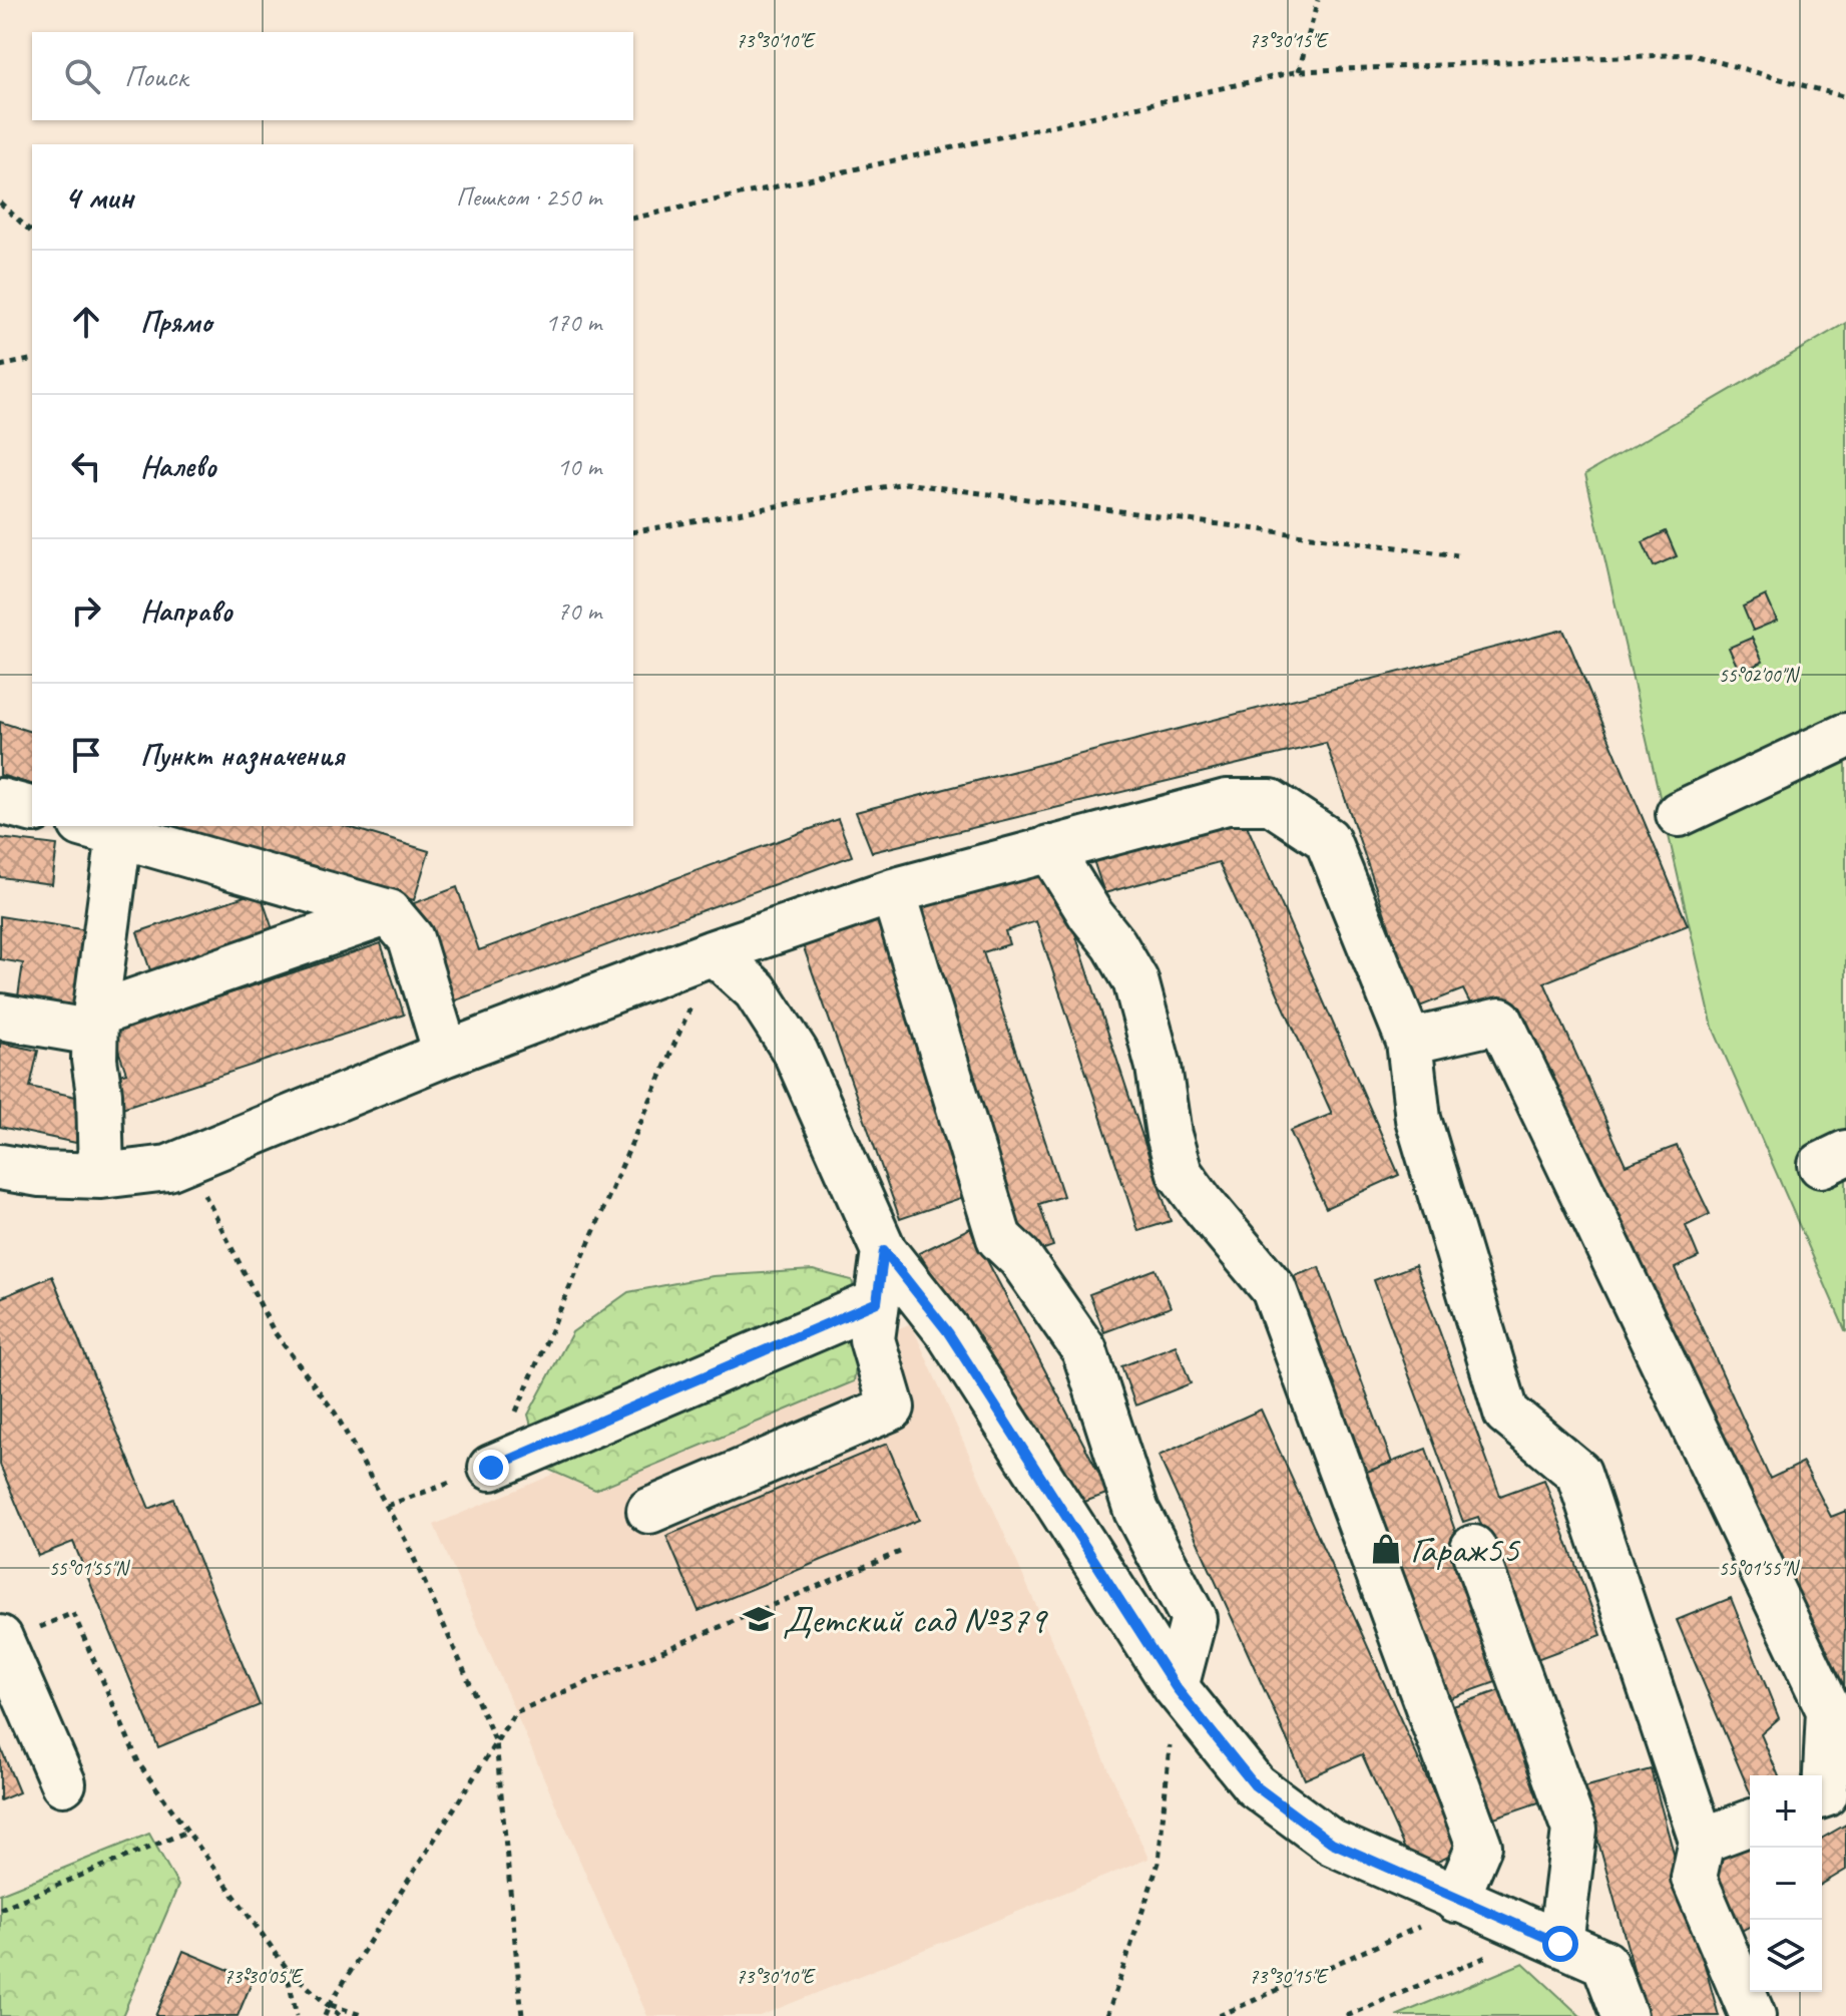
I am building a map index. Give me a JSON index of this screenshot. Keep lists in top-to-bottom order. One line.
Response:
{"places":{"shop":["Гараж55"],"school or university":["Детский сад №379"]},"page":{"search":"Поиск","heading":["4 мин","Пешком · 250 m"],"list":[["Прямо","170 m"],["Налево","10 m"],["Направо","70 m"],"Пункт назначения"],"map_buttons":["+","−"]},"coordinates":["73°30'10\"E","73°30'15\"E","55°02'00\"N","55°01'55\"N","73°30'05\"E"]}
